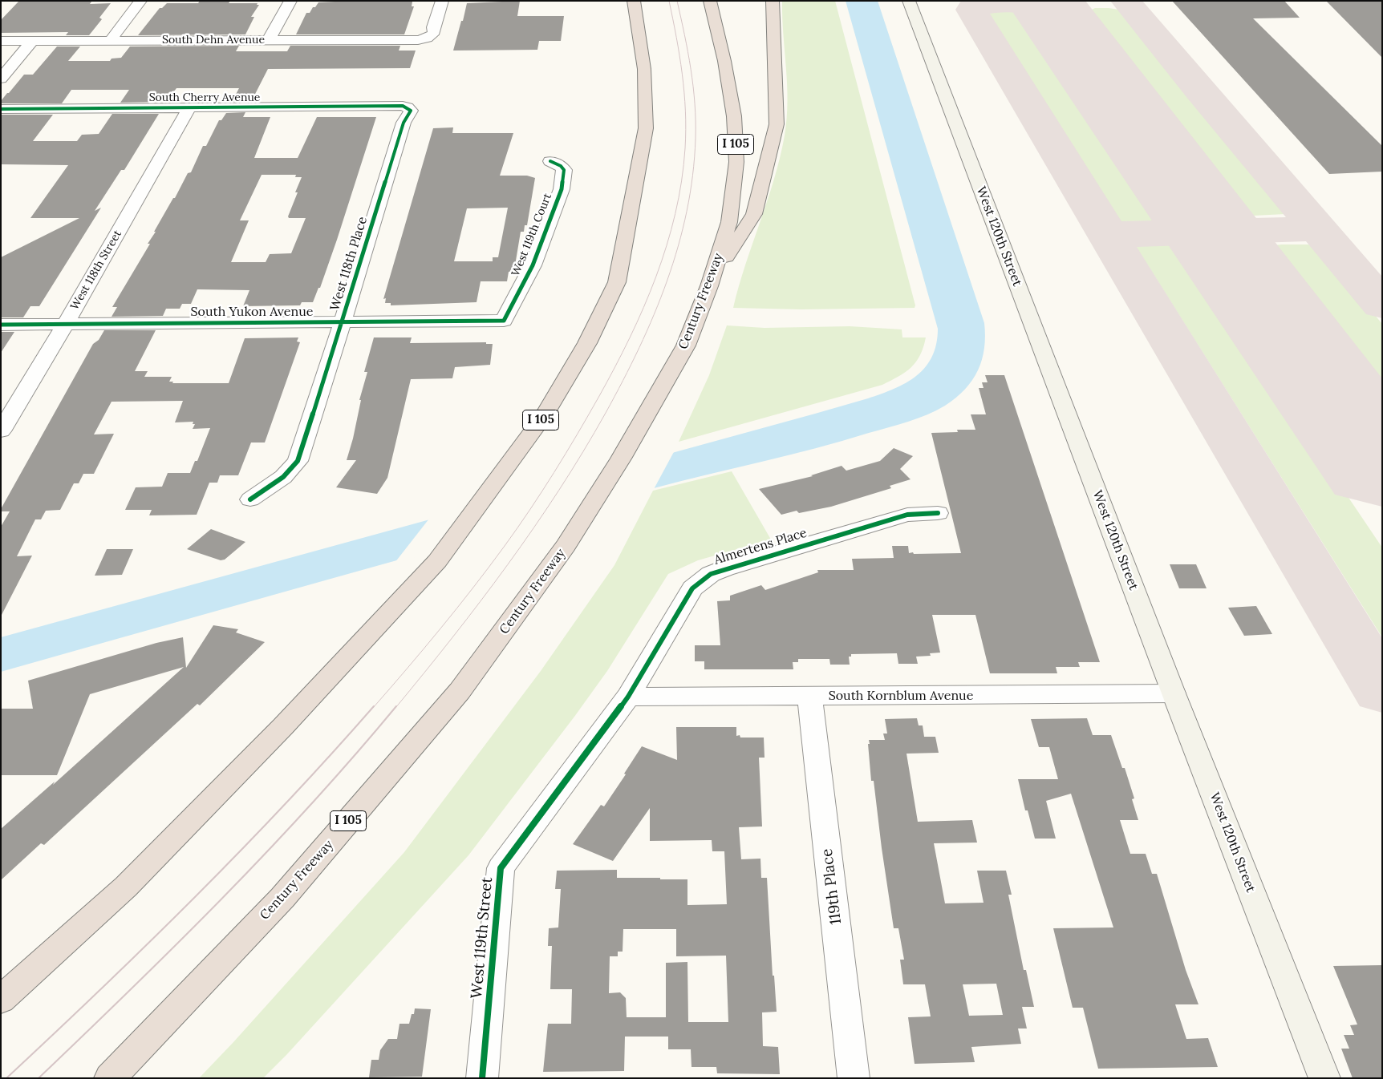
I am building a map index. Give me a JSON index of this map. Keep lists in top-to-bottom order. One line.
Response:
{"streets":{"highway":["I 105","Century Freeway"],"main road":["West 120th Street"],"street":["South Dehn Avenue","South Cherry Avenue","West 119th Court","West 118th Place","West 118th Street","South Yukon Avenue","Almertens Place","South Kornblum Avenue","119th Place","West 119th Street"]},"crossings":[["South Cherry Avenue","West 118th Place"],["South Cherry Avenue","West 118th Street"],["West 119th Court","South Yukon Avenue"],["West 120th Street","South Kornblum Avenue"],["West 118th Place","South Yukon Avenue"],["West 118th Street","South Yukon Avenue"],["Almertens Place","South Kornblum Avenue"],["Almertens Place","West 119th Street"],["South Kornblum Avenue","119th Place"],["South Kornblum Avenue","West 119th Street"]]}
